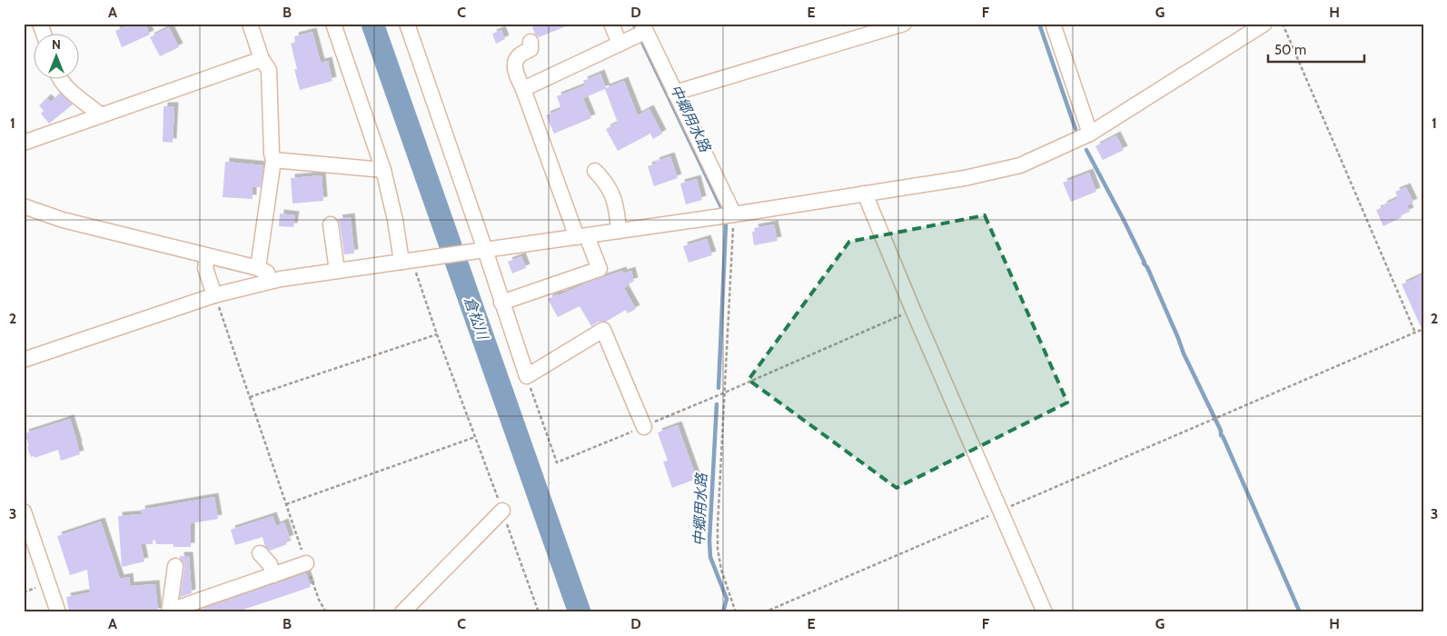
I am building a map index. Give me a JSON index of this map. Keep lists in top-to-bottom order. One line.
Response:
{"water":["中郷用水路","倉松川"],"scale_bar":"50 m","north":"top","grid":{"columns":["A","B","C","D","E","F","G","H"],"rows":["1","2","3"]}}
